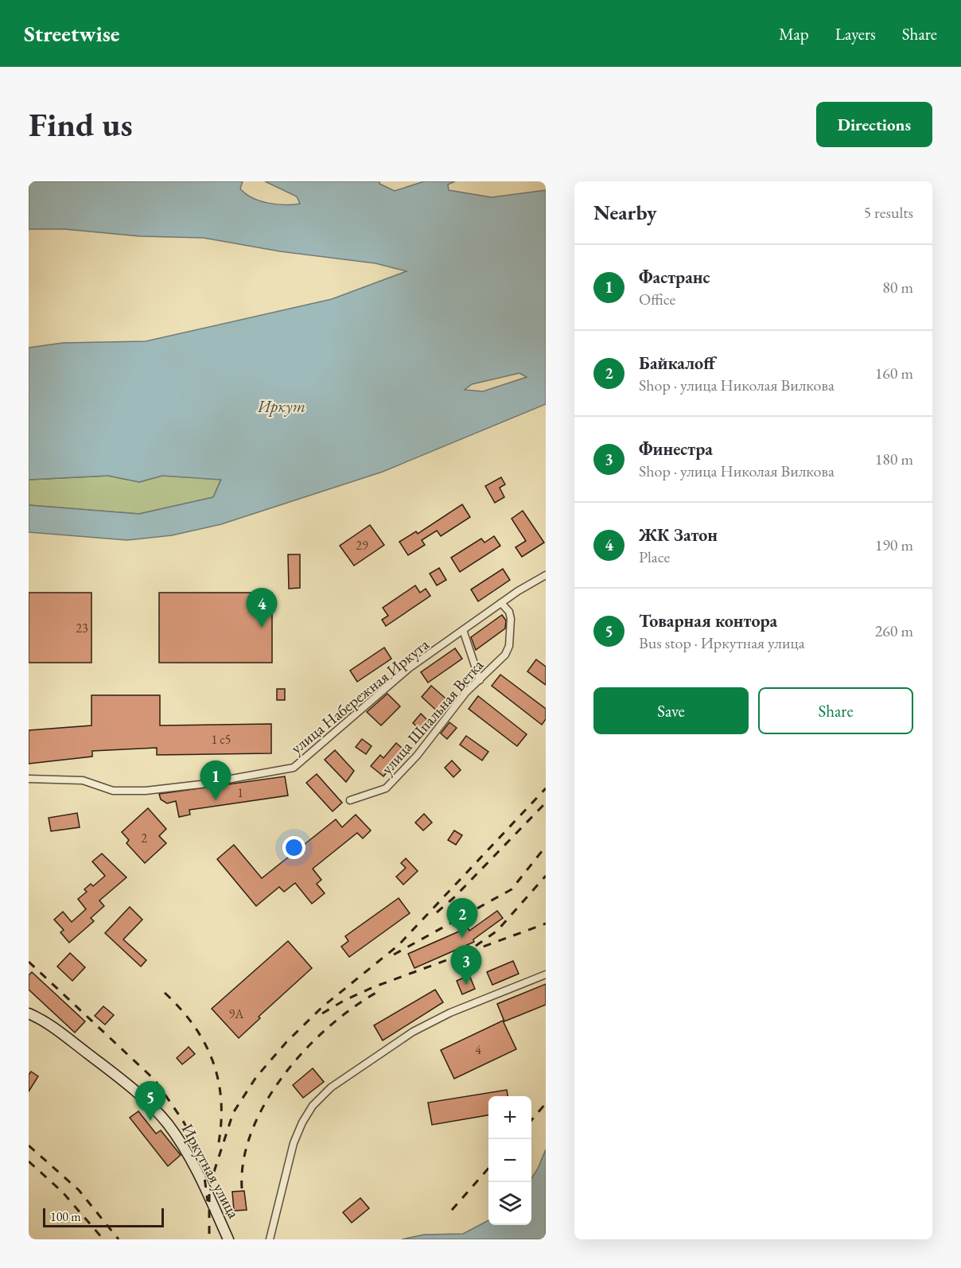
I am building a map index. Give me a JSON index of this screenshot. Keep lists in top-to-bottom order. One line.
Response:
{"streets":{"main road":["Иркутная улица"],"street":["улица Набережная Иркута","улица Шпальная Ветка"]},"crossings":[["улица Набережная Иркута","улица Шпальная Ветка"]],"water":["Иркут"],"house_numbers":["29","23","1 с5","1","2","9А","4"],"scale_bar":"100 m","page":{"header":"Streetwise","nav":["Map","Layers","Share"],"buttons":["Directions",["Save","Share"]],"title":"Find us","heading":["Nearby","5 results"],"list":[{"mark":"1","name":"Фастранс","note":"Office","value":"80 m"},{"mark":"2","name":"Байкалoff","note":"Shop · улица Николая Вилкова","value":"160 m"},{"mark":"3","name":"Финестра","note":"Shop · улица Николая Вилкова","value":"180 m"},{"mark":"4","name":"ЖК Затон","note":"Place","value":"190 m"},{"mark":"5","name":"Товарная контора","note":"Bus stop · Иркутная улица","value":"260 m"}],"pins":["4","1","2","3","5"],"map_buttons":["+","−"],"scale":"100 m"}}
